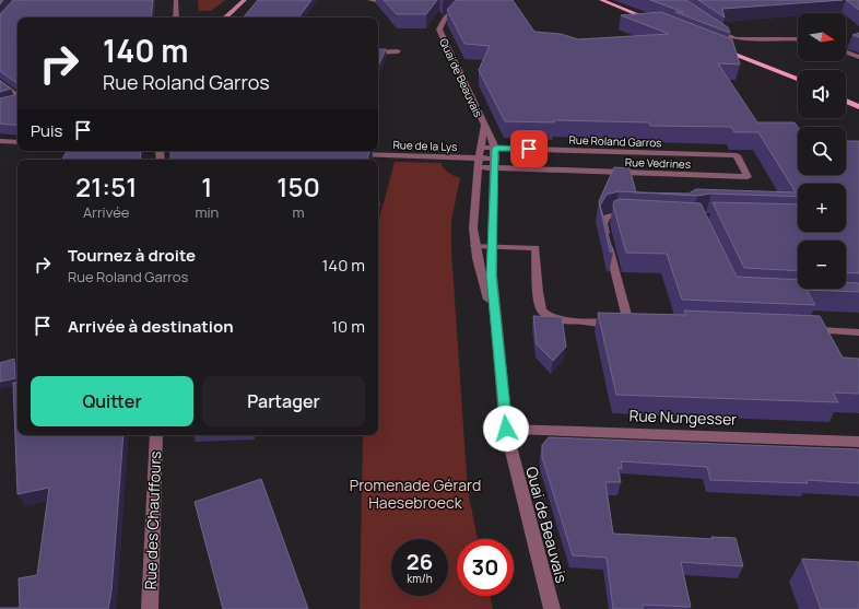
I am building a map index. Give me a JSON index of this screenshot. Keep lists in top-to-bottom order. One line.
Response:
{"streets":{"street":["Quai de Beauvais","Rue Roland Garros","Rue de la Lys","Rue Vedrines","Rue Nungesser","Rue des Chauffours"]},"crossings":[["Quai de Beauvais","Rue Roland Garros"],["Quai de Beauvais","Rue de la Lys"],["Quai de Beauvais","Rue Vedrines"],["Quai de Beauvais","Rue Nungesser"],["Rue Roland Garros","Rue Vedrines"],["Rue de la Lys","Rue Vedrines"]],"parks":["Promenade Gérard Haesebroeck"],"north":"right","page":{"map_buttons":["+","−"],"turn":["140 m","Rue Roland Garros"],"then":"Puis","eta":["21:51","Arrivée","1","min","150","m"],"list":[{"name":"Tournez à droite","note":"Rue Roland Garros","value":"140 m"},{"name":"Arrivée à destination","value":"10 m"}],"buttons":["Quitter","Partager"],"speed":"26 km/h","limit":"30"}}
